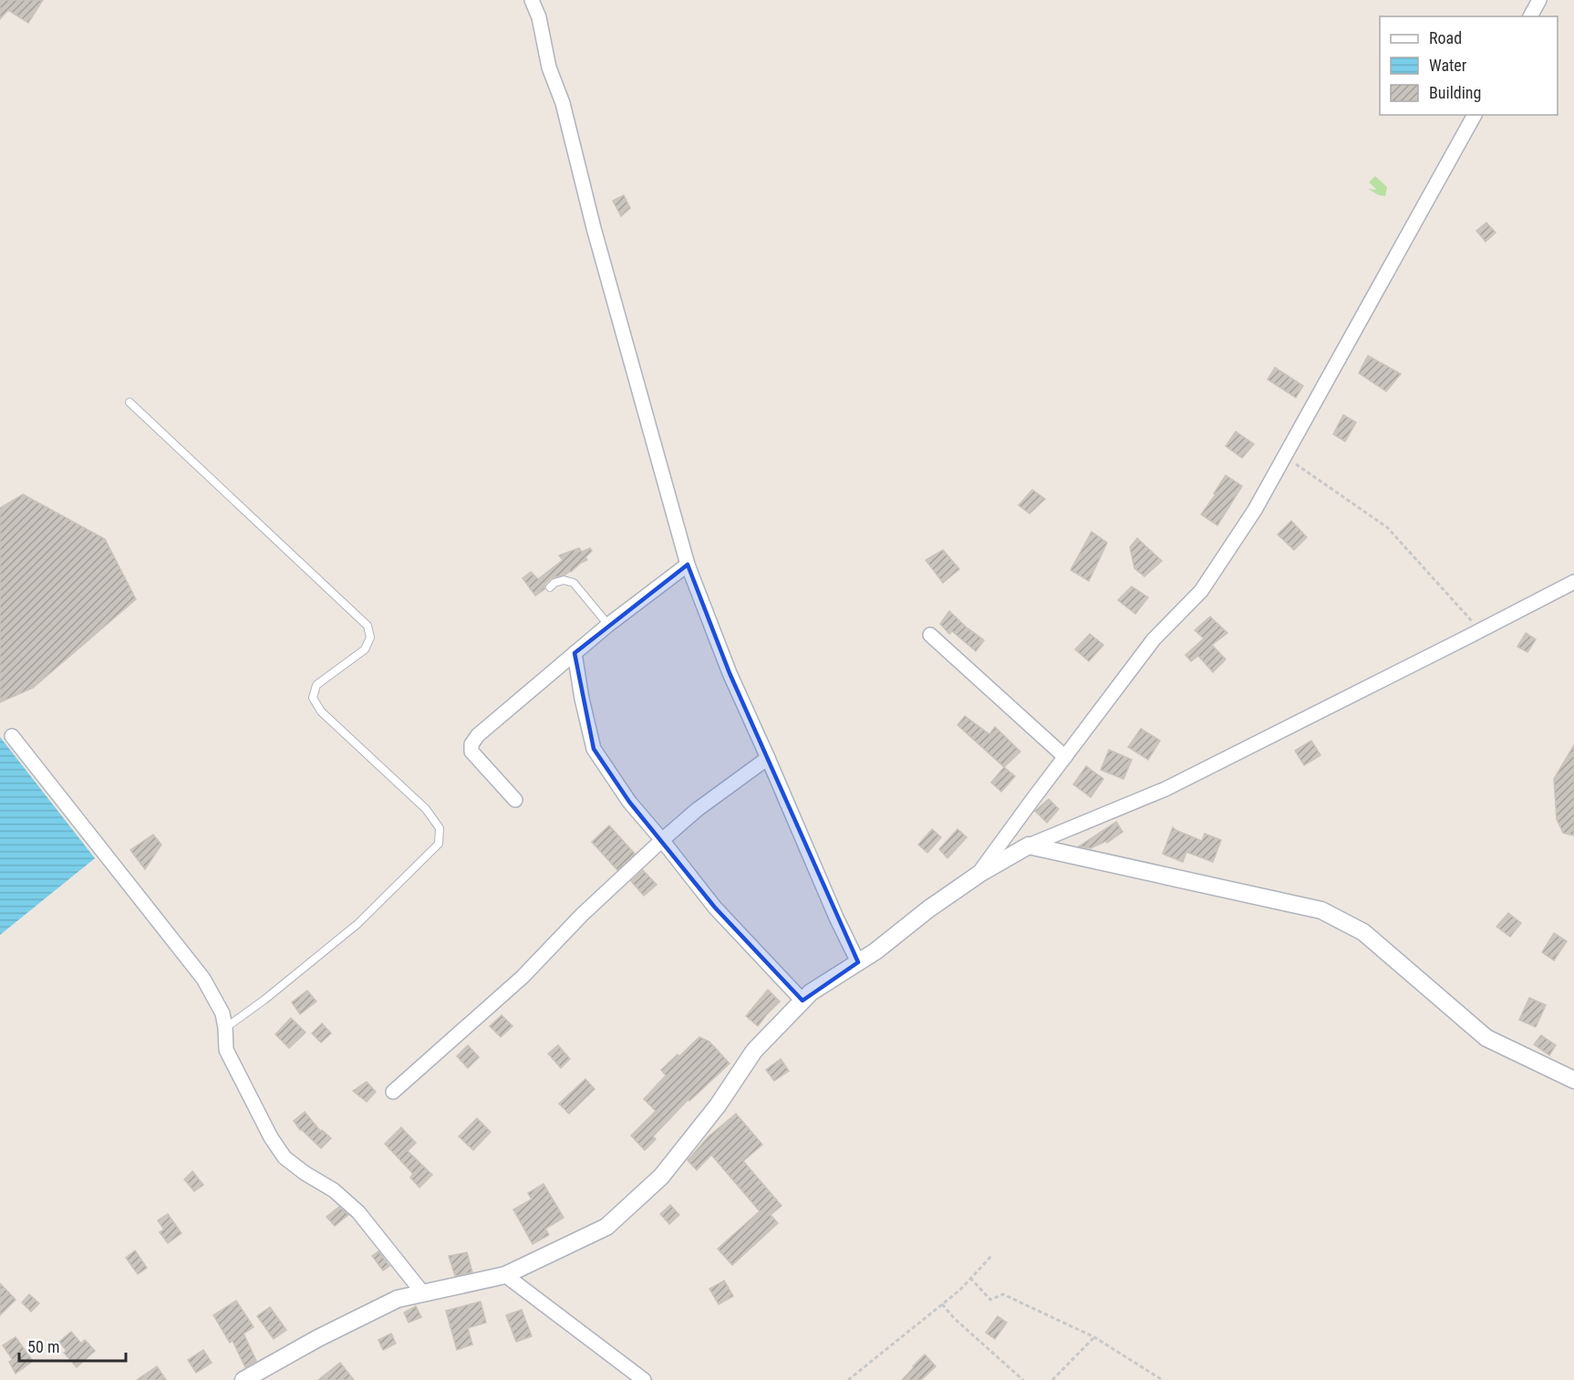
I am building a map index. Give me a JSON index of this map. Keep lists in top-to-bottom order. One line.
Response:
{"legend":["Road","Water","Building"],"scale_bar":"50 m"}
